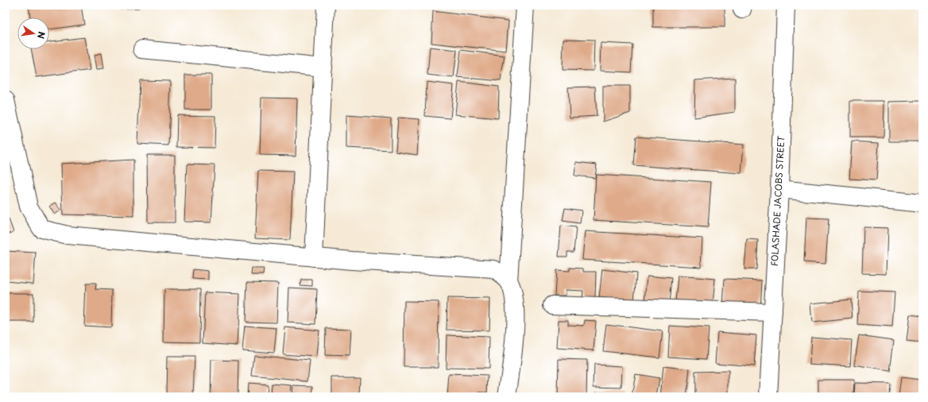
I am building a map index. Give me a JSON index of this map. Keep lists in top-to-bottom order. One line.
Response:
{"streets":{"street":["FOLASHADE JACOBS STREET"]},"north":"right"}
